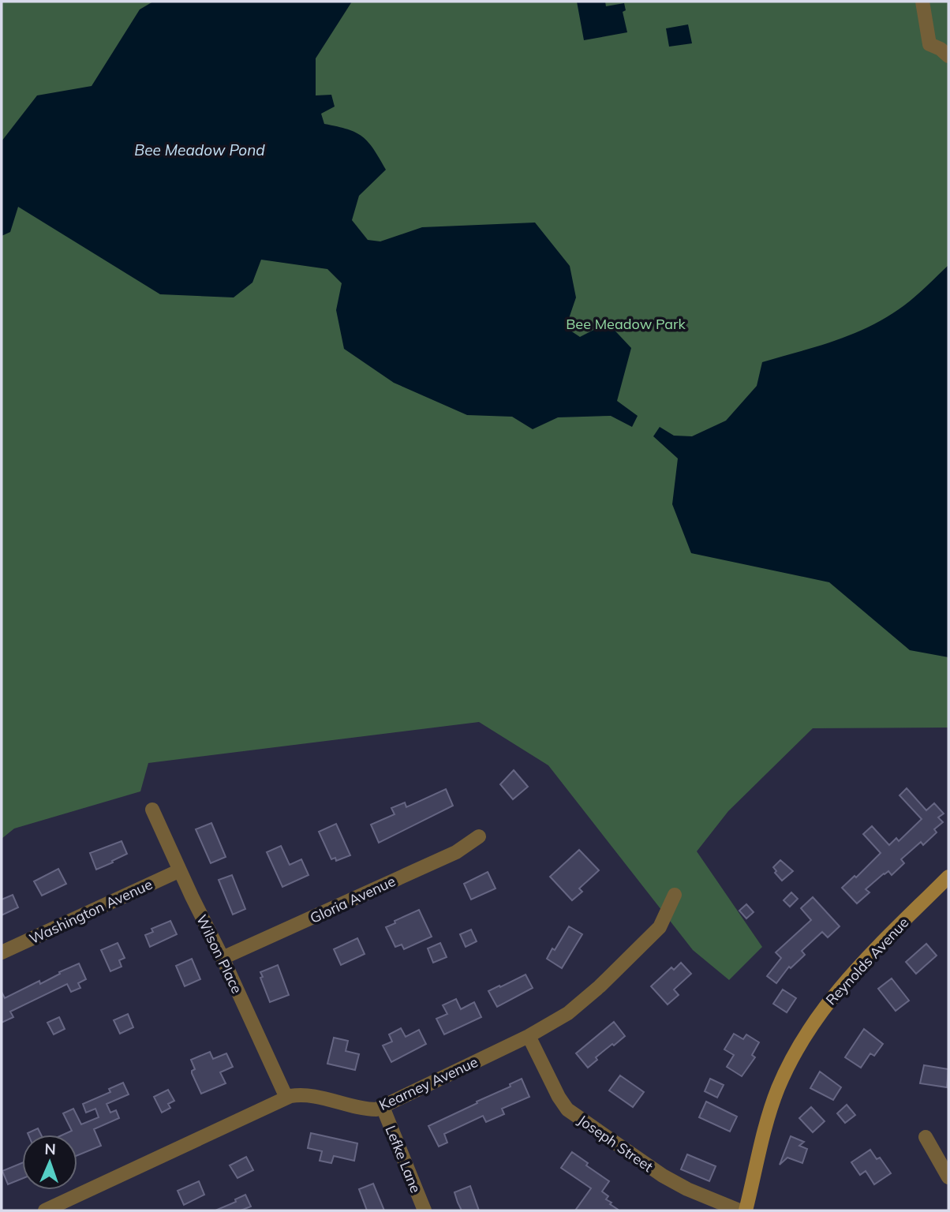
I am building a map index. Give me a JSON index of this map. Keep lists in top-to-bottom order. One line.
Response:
{"streets":{"street":["Gloria Avenue","Washington Avenue","Wilson Place","Reynolds Avenue","Kearney Avenue","Joseph Street","Lefke Lane"]},"crossings":[["Gloria Avenue","Wilson Place"],["Washington Avenue","Wilson Place"],["Wilson Place","Kearney Avenue"],["Kearney Avenue","Joseph Street"],["Kearney Avenue","Lefke Lane"]],"water":["Bee Meadow Pond"],"parks":["Bee Meadow Park"],"north":"top"}
